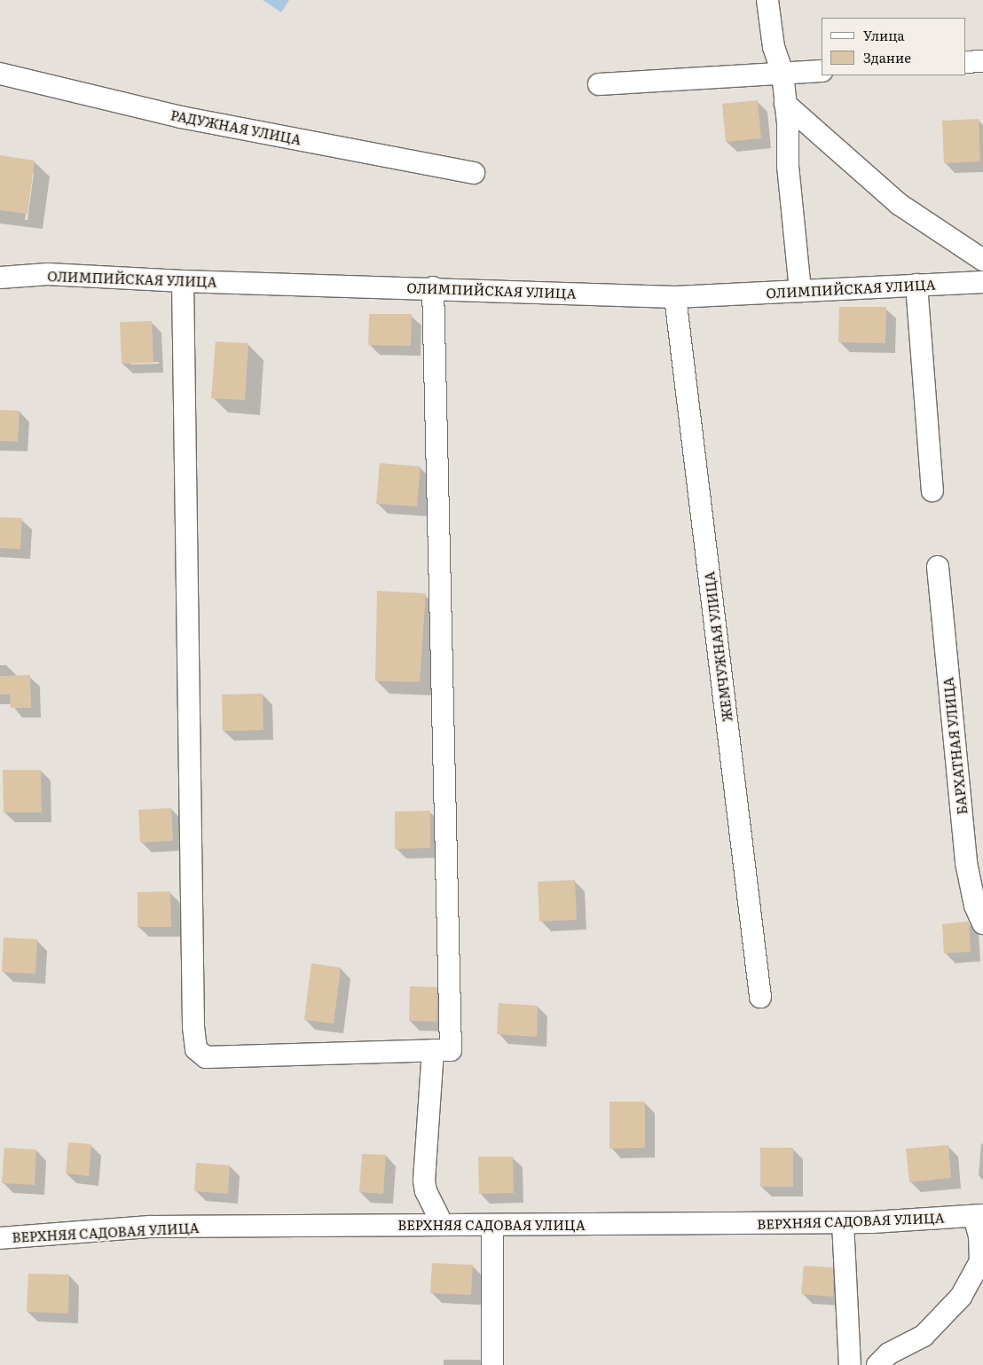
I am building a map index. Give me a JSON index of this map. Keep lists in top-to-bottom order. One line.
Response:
{"streets":{"street":["РАДУЖНАЯ УЛИЦА","ОЛИМПИЙСКАЯ УЛИЦА","ЖЕМЧУЖНАЯ УЛИЦА","БАРХАТНАЯ УЛИЦА","ВЕРХНЯЯ САДОВАЯ УЛИЦА"]},"crossings":[["ОЛИМПИЙСКАЯ УЛИЦА","ЖЕМЧУЖНАЯ УЛИЦА"]],"legend":["Улица","Здание"]}
